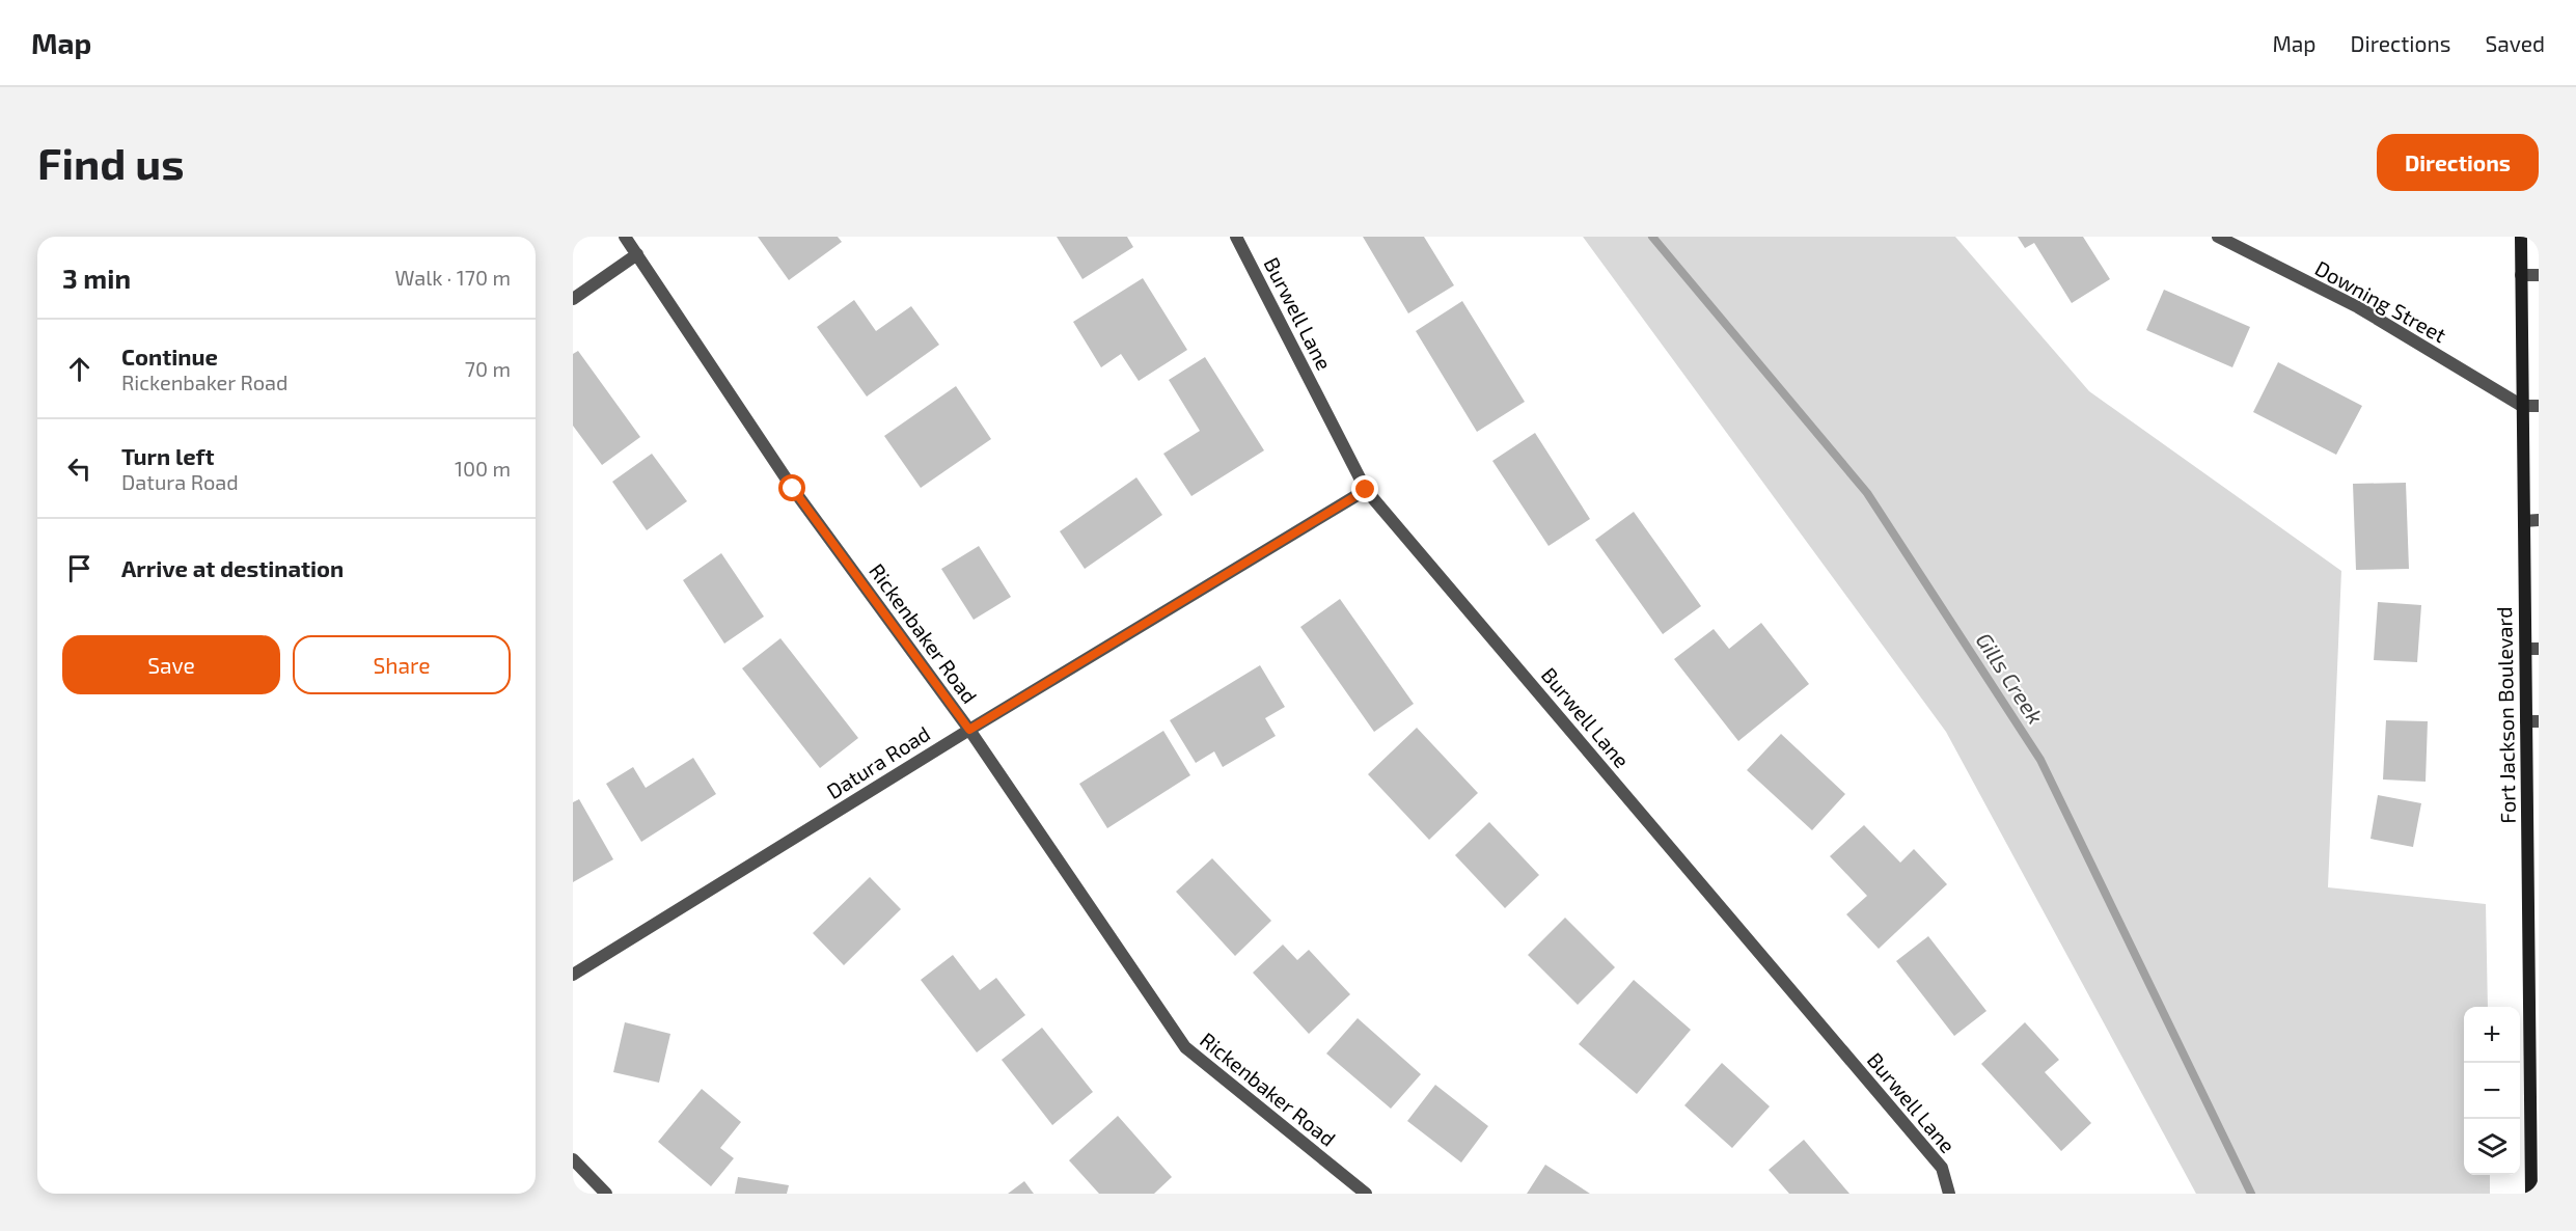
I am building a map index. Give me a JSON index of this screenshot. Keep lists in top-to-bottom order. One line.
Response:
{"streets":{"main road":["Fort Jackson Boulevard"],"street":["Downing Street","Burwell Lane","Rickenbaker Road","Datura Road"]},"crossings":[["Downing Street","Fort Jackson Boulevard"],["Burwell Lane","Datura Road"],["Rickenbaker Road","Datura Road"]],"water":["Gills Creek"],"page":{"header":"Map","nav":["Map","Directions","Saved"],"buttons":["Directions",["Save","Share"]],"title":"Find us","heading":["3 min","Walk · 170 m"],"list":[["Continue","Rickenbaker Road","70 m"],["Turn left","Datura Road","100 m"],"Arrive at destination"],"map_buttons":["+","−"]}}
